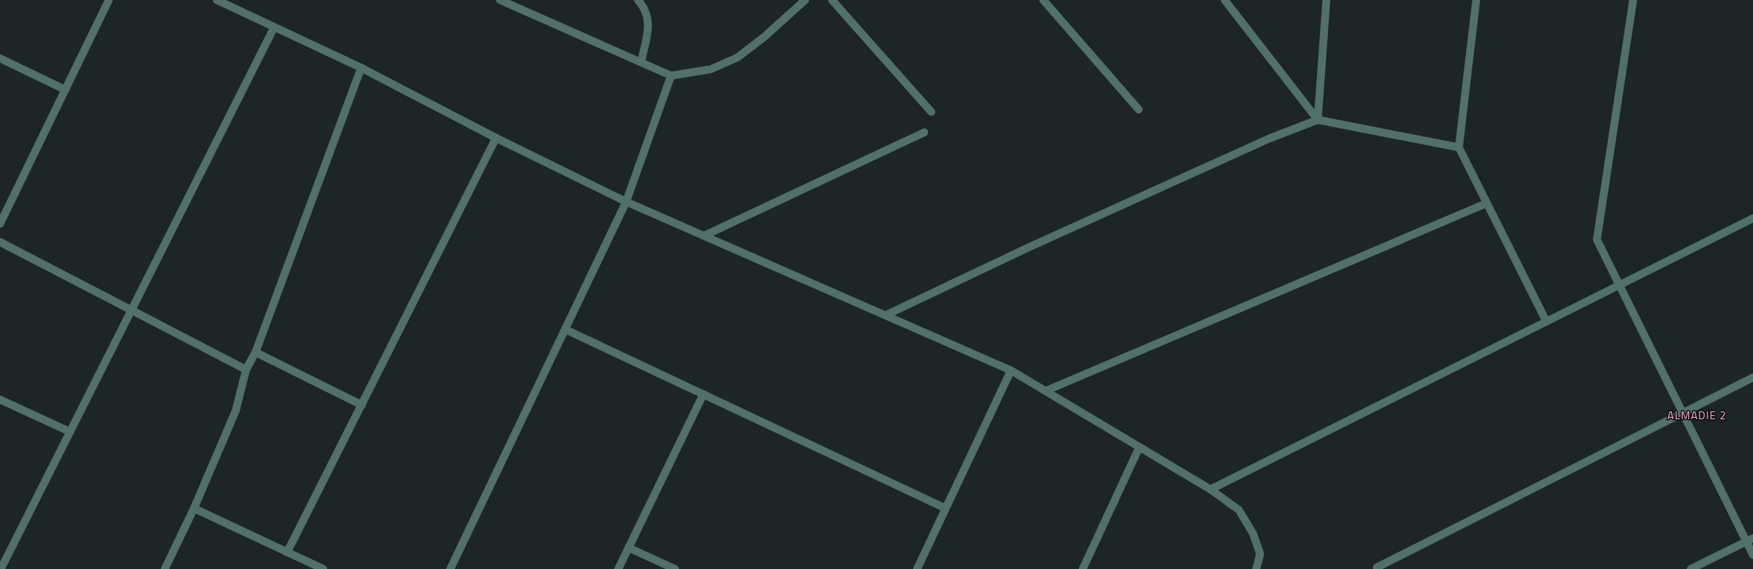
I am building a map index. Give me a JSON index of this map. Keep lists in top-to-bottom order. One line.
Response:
{"districts":["ALMADIE 2"]}
